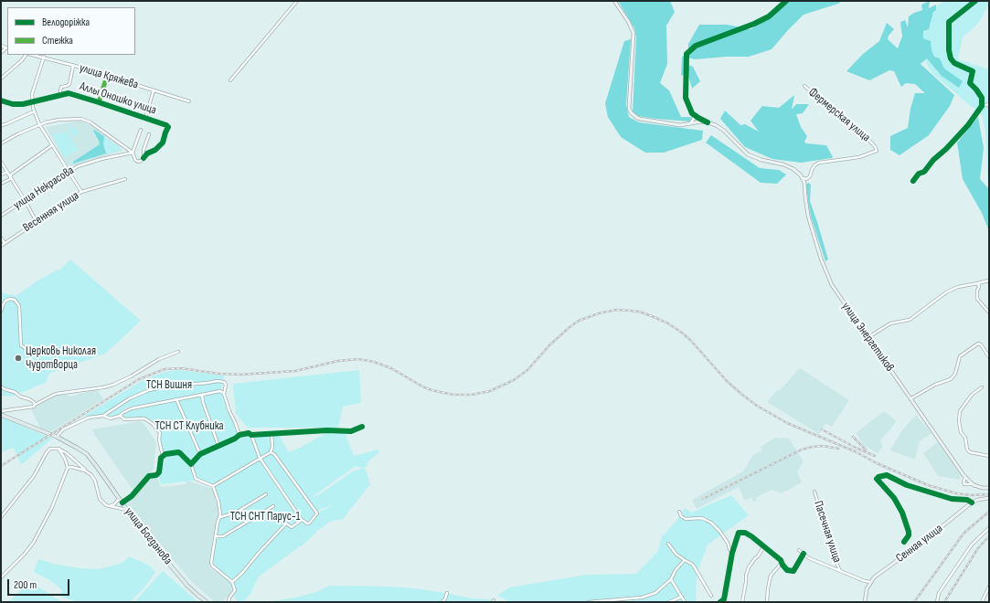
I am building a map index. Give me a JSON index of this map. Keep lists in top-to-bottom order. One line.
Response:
{"streets":{"main road":["улица Энергетиков","улица Богданова","Сенная улица"],"street":["улица Кряжева","Аллы Оношко улица","Фермерская улица","улица Некрасова","Весенняя улица","Пасечная улица"]},"crossings":[["Фермерская улица","улица Энергетиков"]],"parks":["ТСН Вишня","ТСН СТ Клубника","ТСН СНТ Парус-1"],"places":["Церковь Николая Чудотворца"],"legend":["Велодоріжка","Стежка"],"scale_bar":"200 m"}
